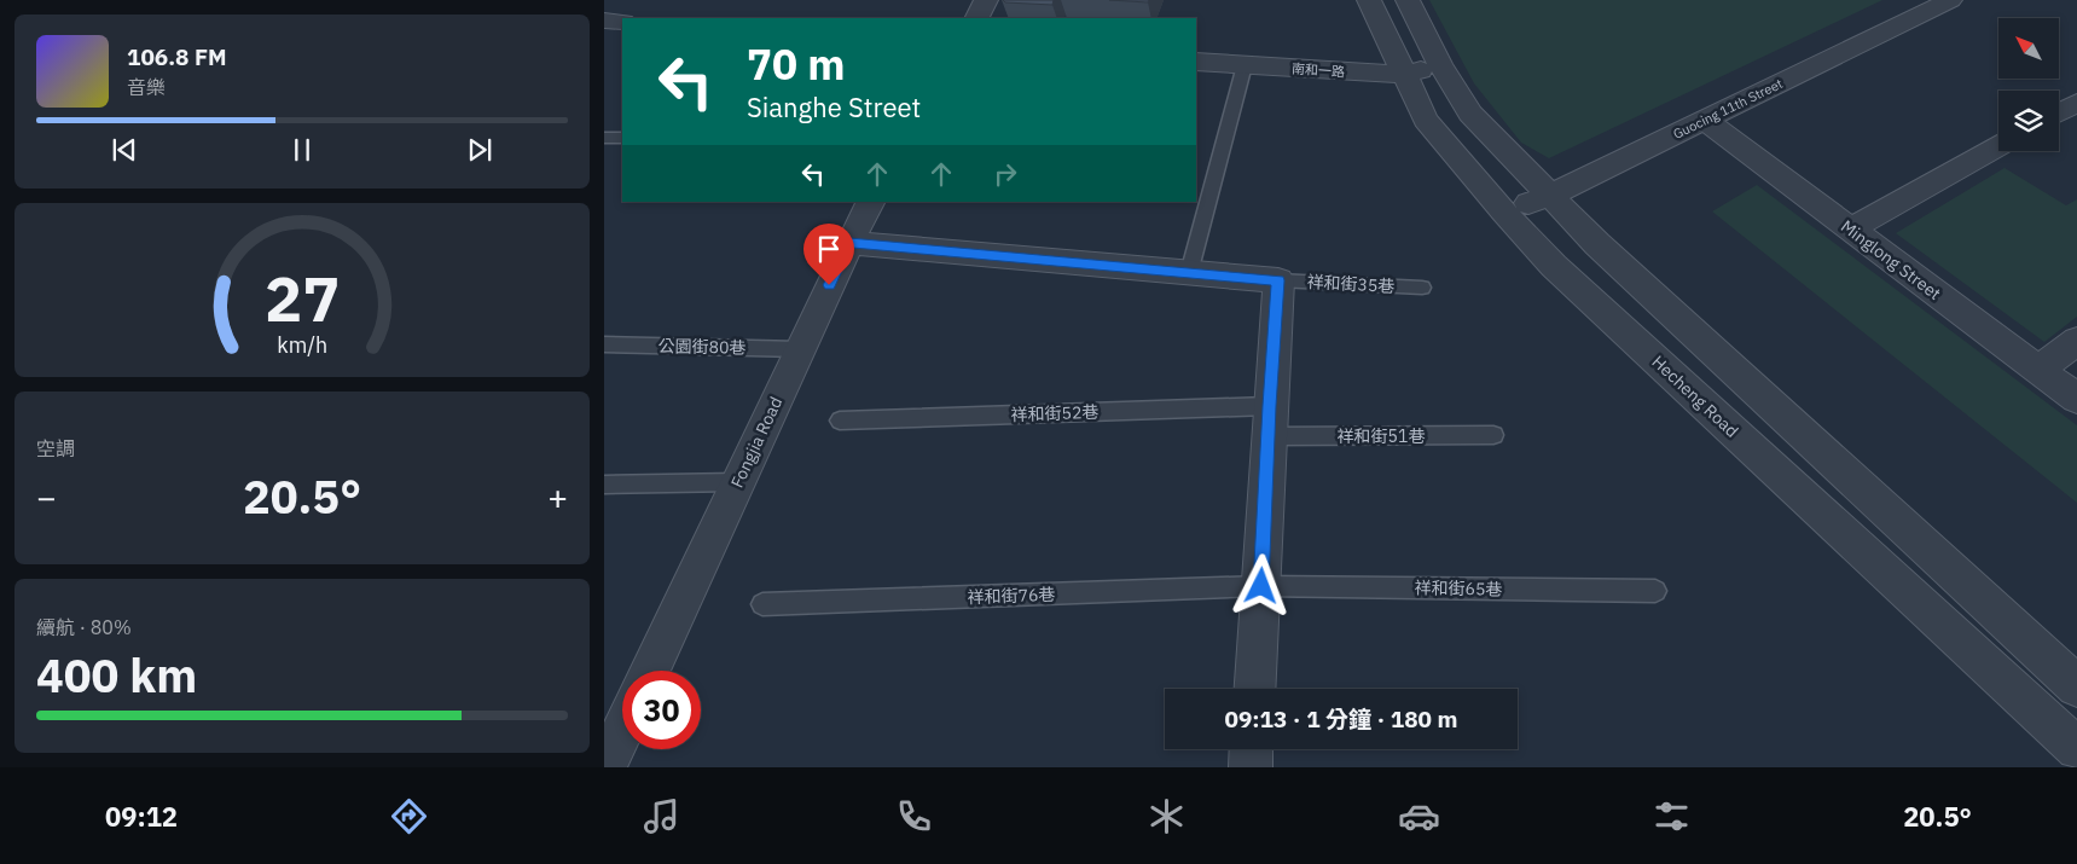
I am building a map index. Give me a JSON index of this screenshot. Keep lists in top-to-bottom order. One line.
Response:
{"streets":{"street":["南和一路","Guocing 11th Street","Minglong Street","Hecheng Road","Fongjia Road"],"lane":["祥和街35巷","公園街80巷","祥和街52巷","祥和街51巷","祥和街65巷","祥和街76巷"]},"crossings":[["南和一路","Hecheng Road"],["Guocing 11th Street","Minglong Street"],["Guocing 11th Street","Hecheng Road"],["公園街80巷","Fongjia Road"],["祥和街52巷","祥和街51巷"],["祥和街65巷","祥和街76巷"]],"north":"top left","page":{"turn":["70 m","Sianghe Street"],"song":["106.8 FM","音樂"],"tile":["空調",["續航 · 80%","400 km"]],"heat":["−","20.5°","+"],"limit":"30","trip":"09:13 · 1 分鐘 · 180 m","tabs":["09:12","20.5°"],"gauge":["27","km/h"]}}
